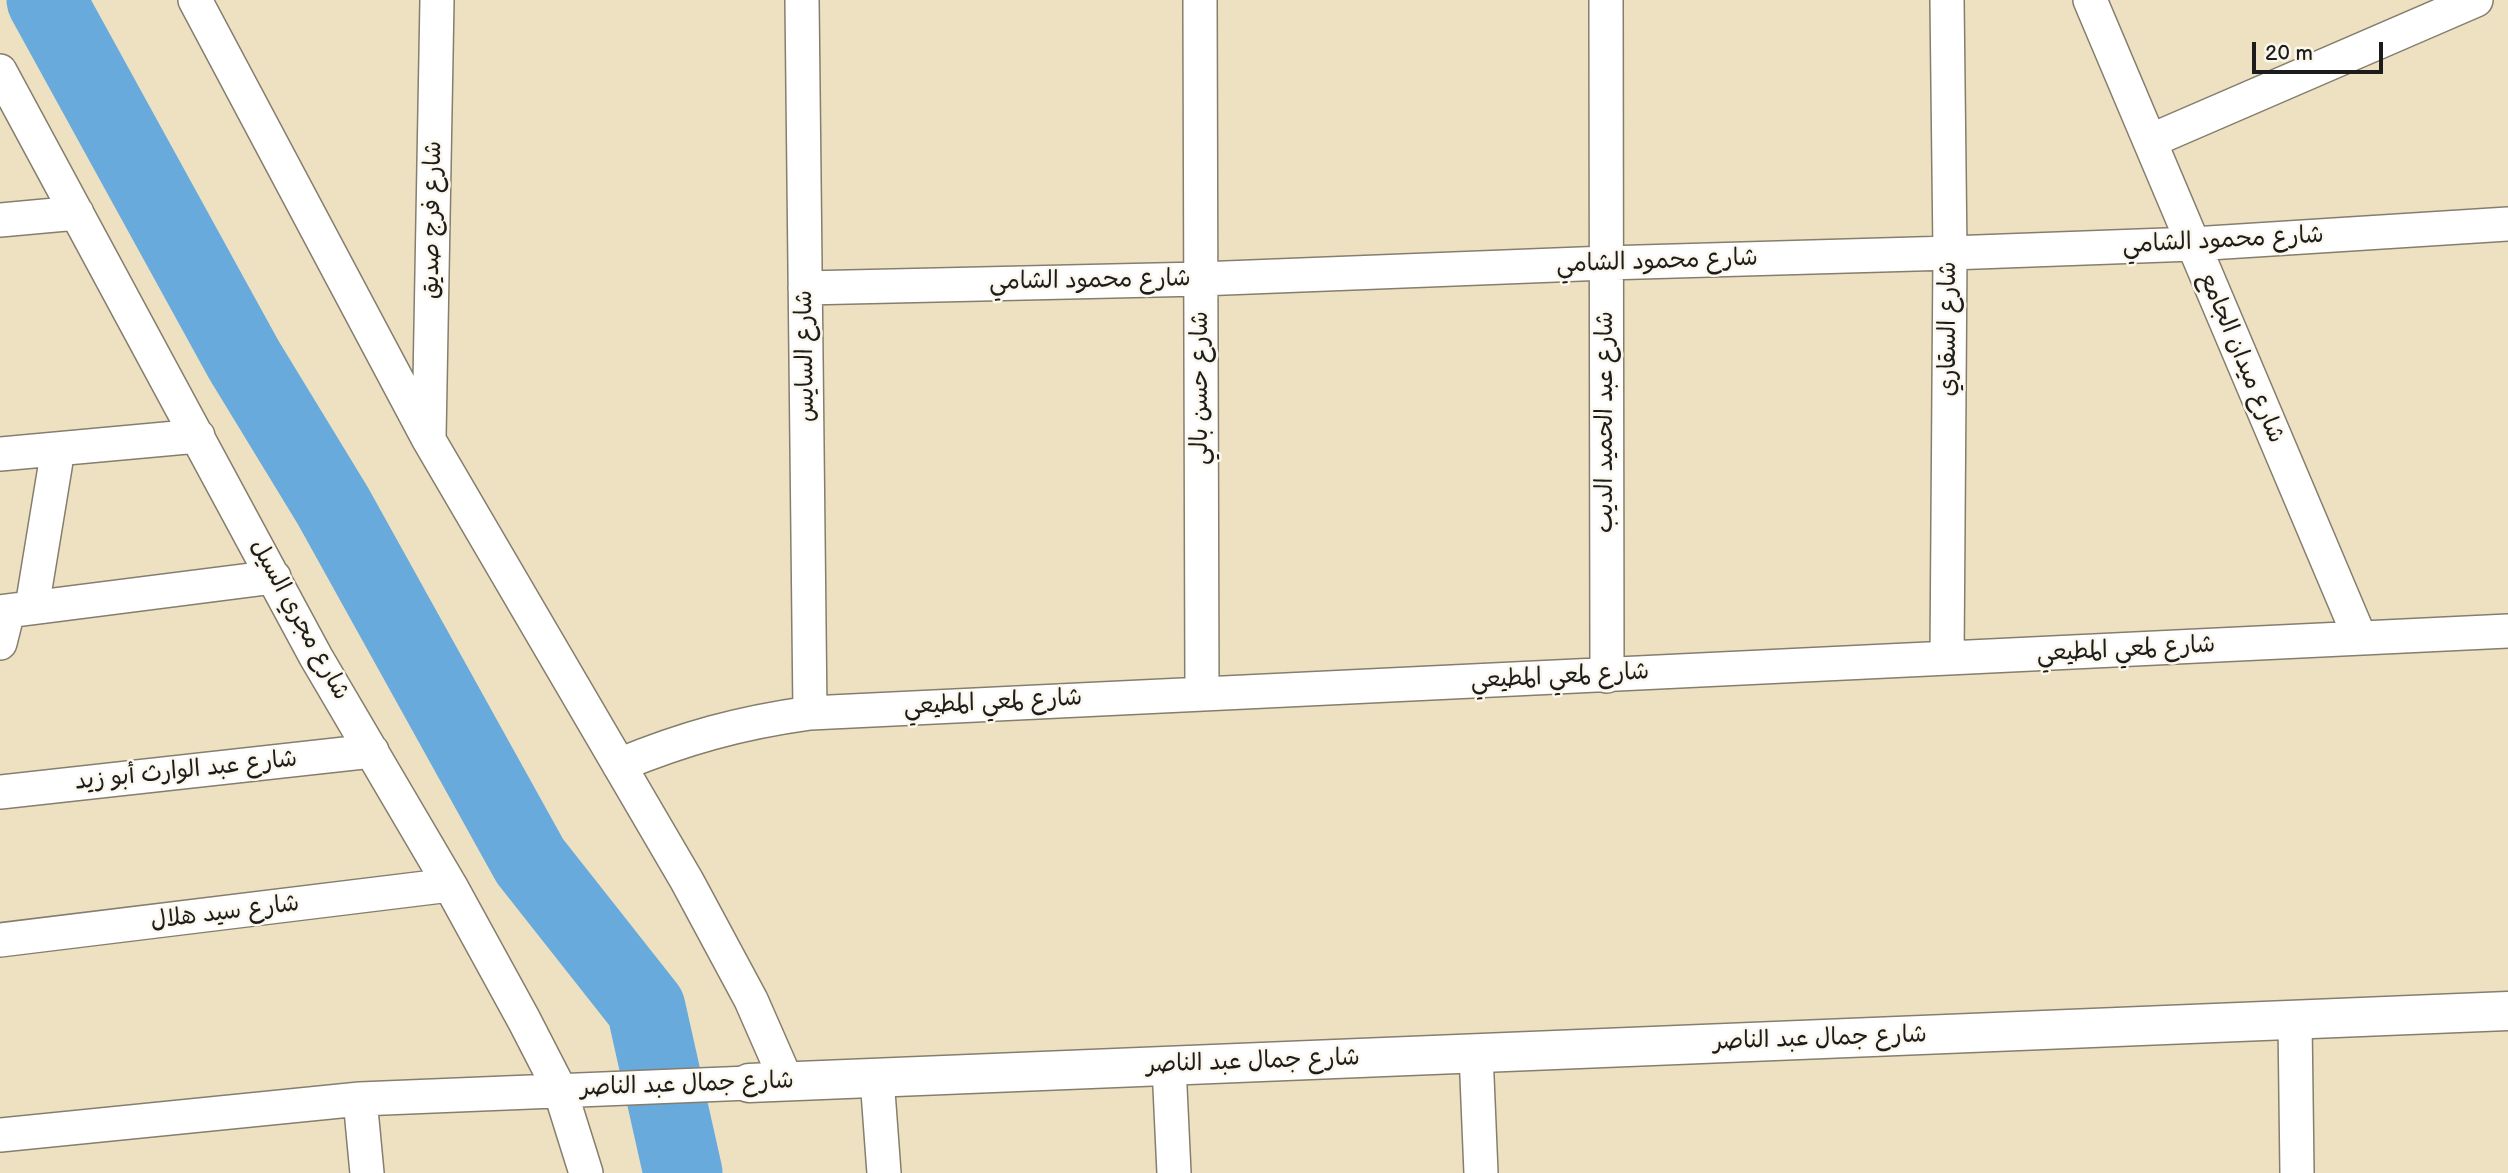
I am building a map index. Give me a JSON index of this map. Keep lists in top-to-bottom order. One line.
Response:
{"streets":{"street":["شارع فرج صديق","شارع محمود الشامي","شارع السقاري","شارع السايس","شارع ميدان الجامع","شارع حسن بالي","شارع عبد الحميد الديب","شارع مجري السيل","شارع لمعي المطيعي","شارع عبد الوارث أبو زيد","شارع سيد هلال","شارع جمال عبد الناصر"]},"crossings":[["شارع محمود الشامي","شارع السقاري"],["شارع محمود الشامي","شارع السايس"],["شارع محمود الشامي","شارع ميدان الجامع"],["شارع محمود الشامي","شارع حسن بالي"],["شارع محمود الشامي","شارع عبد الحميد الديب"],["شارع السقاري","شارع لمعي المطيعي"],["شارع السايس","شارع لمعي المطيعي"],["شارع ميدان الجامع","شارع لمعي المطيعي"],["شارع حسن بالي","شارع لمعي المطيعي"],["شارع عبد الحميد الديب","شارع لمعي المطيعي"],["شارع مجري السيل","شارع عبد الوارث أبو زيد"],["شارع مجري السيل","شارع سيد هلال"],["شارع مجري السيل","شارع جمال عبد الناصر"]],"scale_bar":"20 m"}
